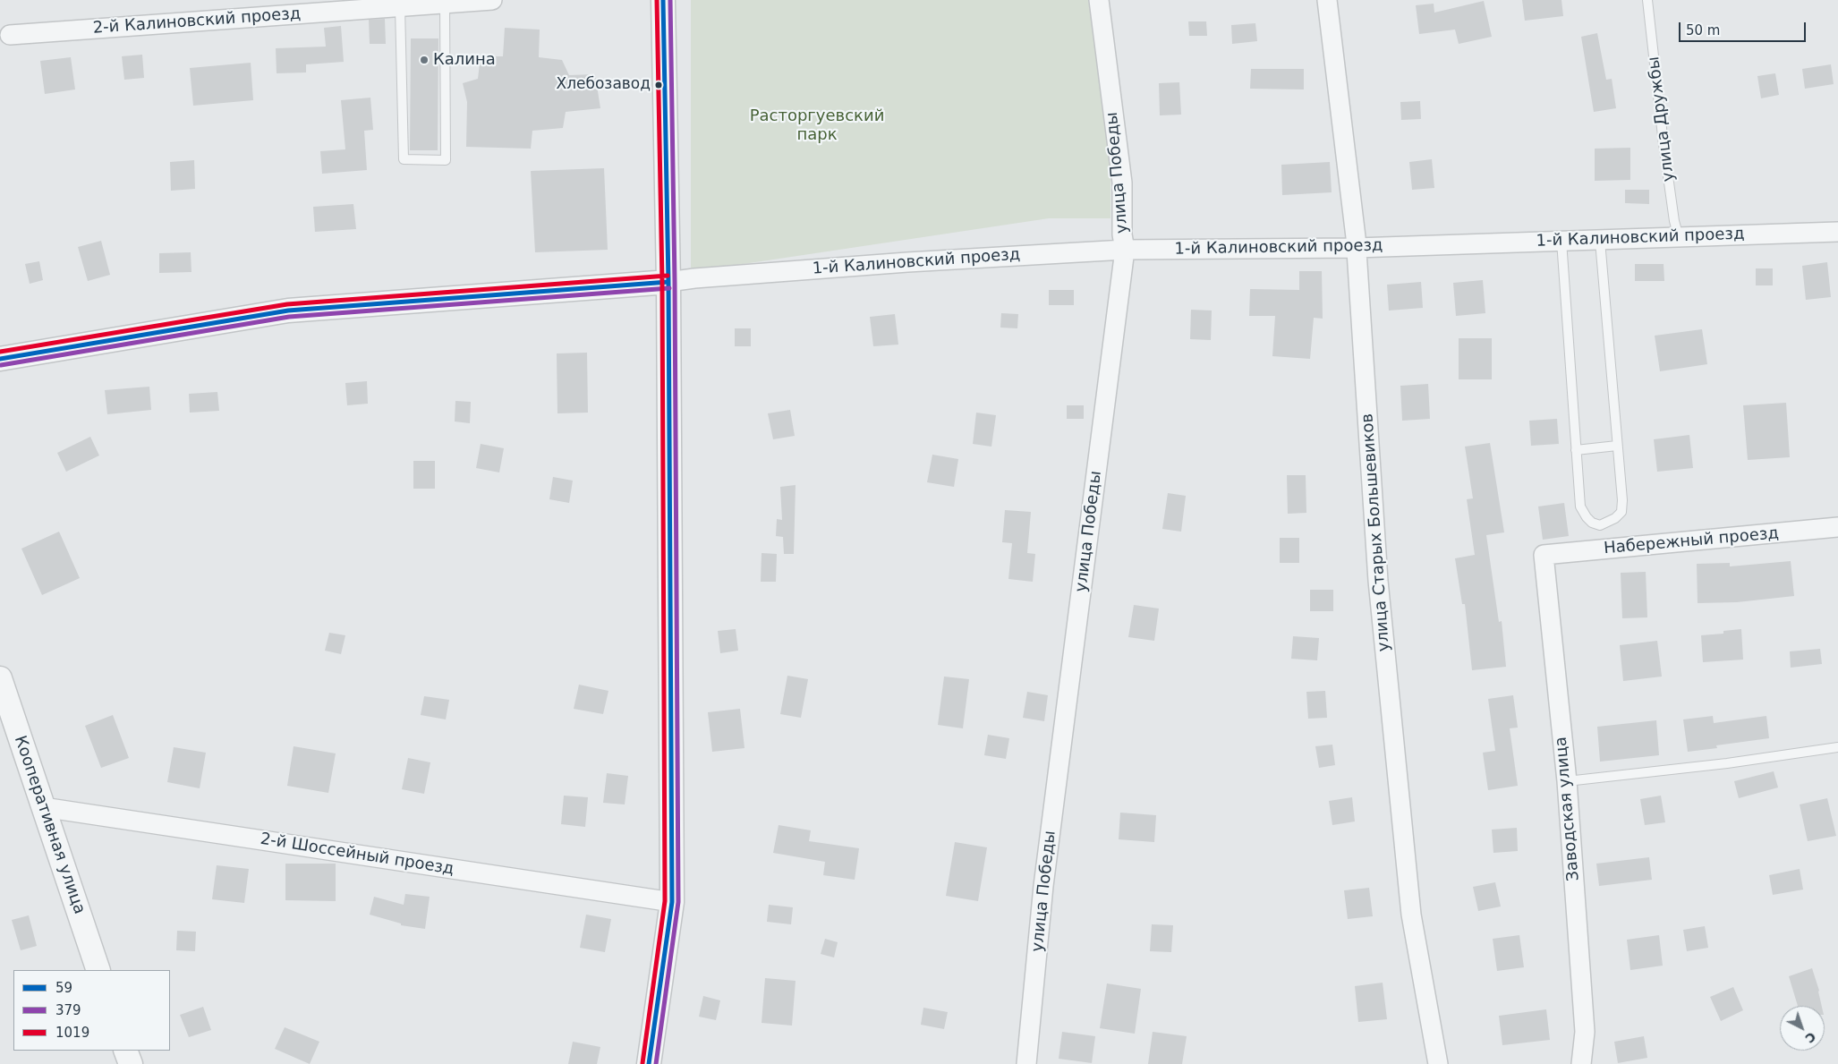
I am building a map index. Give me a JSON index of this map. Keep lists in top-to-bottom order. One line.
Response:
{"streets":{"street":["2-й Калиновский проезд","улица Победы","1-й Калиновский проезд","улица Старых Большевиков","Набережный проезд","Заводская улица","Кооперативная улица","2-й Шоссейный проезд"],"lane":["улица Дружбы"]},"crossings":[["улица Дружбы","1-й Калиновский проезд"],["улица Победы","1-й Калиновский проезд"],["1-й Калиновский проезд","улица Старых Большевиков"],["Набережный проезд","Заводская улица"],["Кооперативная улица","2-й Шоссейный проезд"]],"parks":["Расторгуевский парк"],"places":["Калина","Хлебозавод"],"lines":["transit line 59","transit line 379","transit line 1019"],"legend":["59","379","1019"],"scale_bar":"50 m","north":"bottom right"}
